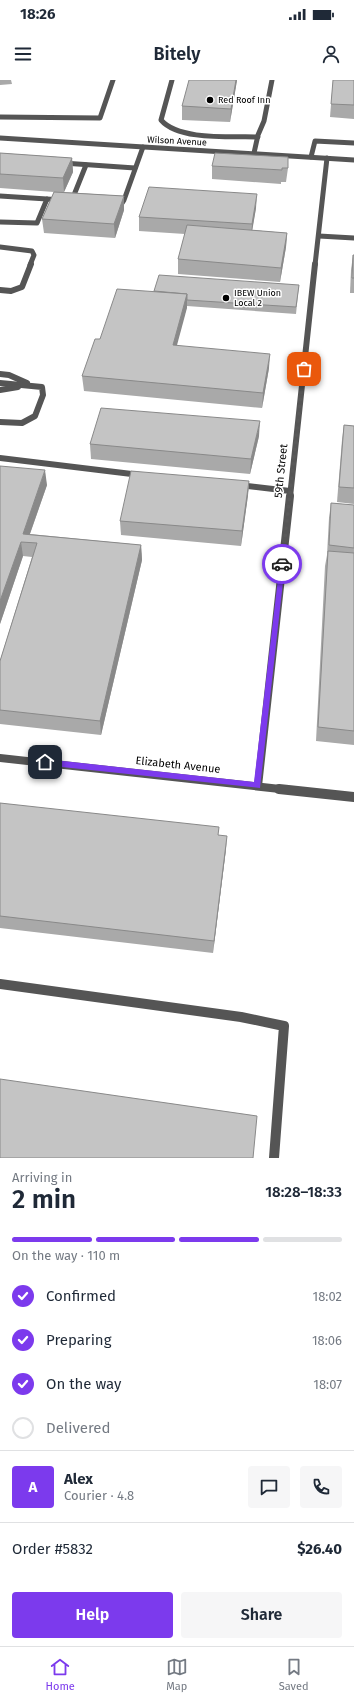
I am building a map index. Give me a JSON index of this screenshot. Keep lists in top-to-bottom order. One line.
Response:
{"streets":{"street":["Wilson Avenue","59th Street","Elizabeth Avenue"]},"crossings":[["Wilson Avenue","59th Street"],["59th Street","Elizabeth Avenue"]],"places":["Red Roof Inn","IBEW Union Local 2"],"page":{"status":"18:26","header":"Bitely","heading":["2 min","Arriving in","18:28–18:33"],"panel":["Alex","Courier · 4.8","Order #5832","$26.40"],"bar":"On the way · 110 m","list":[["Confirmed","18:02"],["Preparing","18:06"],["On the way","18:07"],"Delivered"],"round":"A","buttons":["Help","Share"],"tabs":["Home","Map","Saved"]}}
